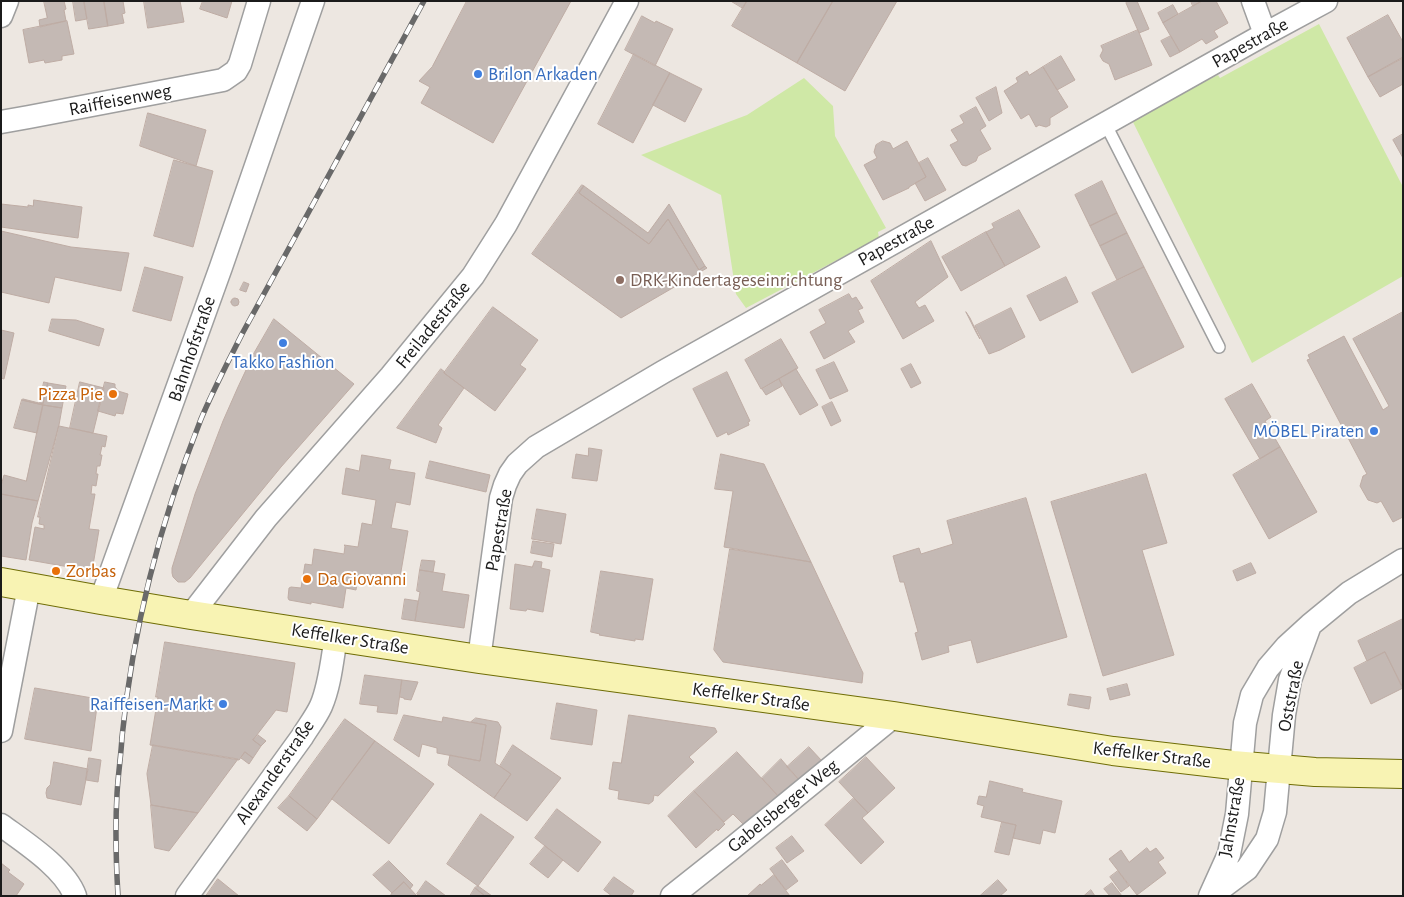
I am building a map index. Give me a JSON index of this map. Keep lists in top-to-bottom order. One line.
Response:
{"streets":{"street":["Papestraße","Raiffeisenweg","Freiladestraße","Bahnhofstraße","Keffelker Straße","Oststraße","Alexanderstraße","Gabelsberger Weg","Jahnstraße"]},"crossings":[["Papestraße","Keffelker Straße"],["Freiladestraße","Keffelker Straße"],["Bahnhofstraße","Keffelker Straße"],["Keffelker Straße","Oststraße"],["Keffelker Straße","Alexanderstraße"],["Keffelker Straße","Gabelsberger Weg"],["Keffelker Straße","Jahnstraße"],["Oststraße","Jahnstraße"]],"places":["Brilon Arkaden","DRK-Kindertageseinrichtung","Takko Fashion","Pizza Pie","MÖBEL Piraten","Zorbas","Da Giovanni","Raiffeisen-Markt"]}
